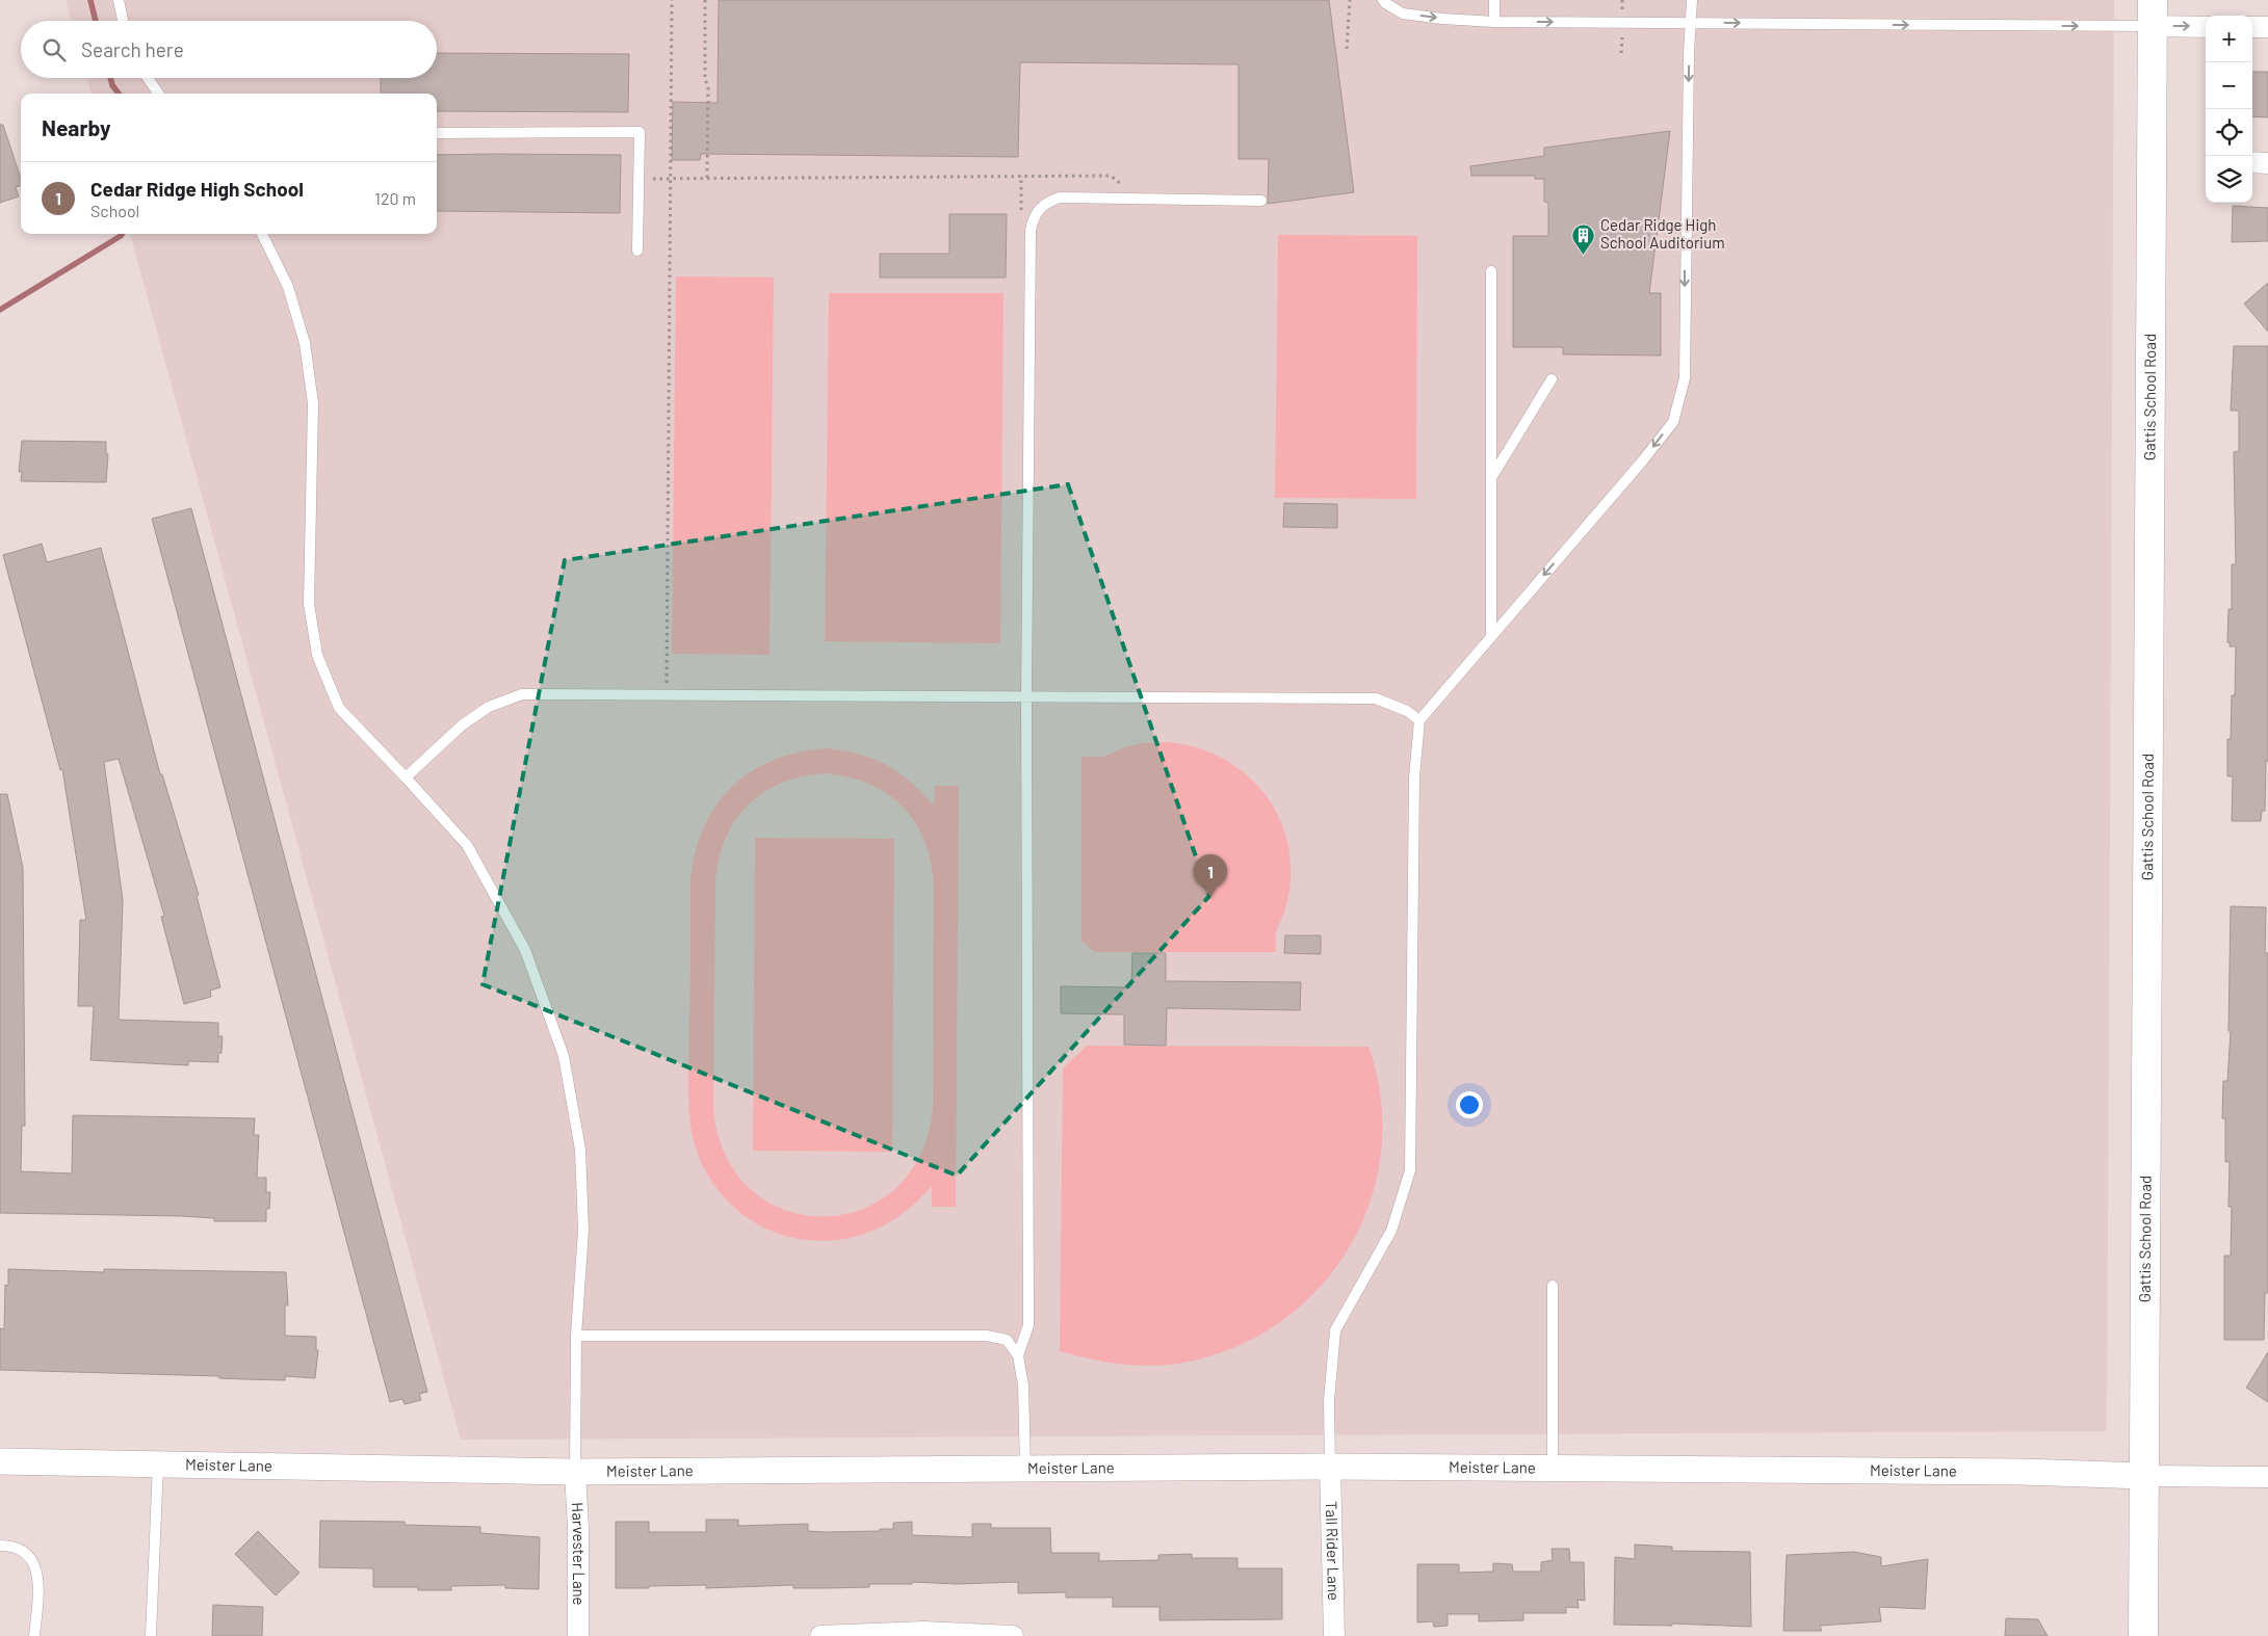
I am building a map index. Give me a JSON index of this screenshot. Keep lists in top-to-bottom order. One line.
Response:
{"streets":{"main road":["Gattis School Road"],"street":["Meister Lane","Tall Rider Lane","Harvester Lane"]},"crossings":[["Gattis School Road","Meister Lane"],["Meister Lane","Tall Rider Lane"],["Meister Lane","Harvester Lane"]],"places":{"building":["Cedar Ridge High School Auditorium"]},"page":{"map_buttons":["+","−"],"search":"Search here","heading":"Nearby","list":[{"mark":"1","name":"Cedar Ridge High School","note":"School","value":"120 m"}],"pins":"1"}}
